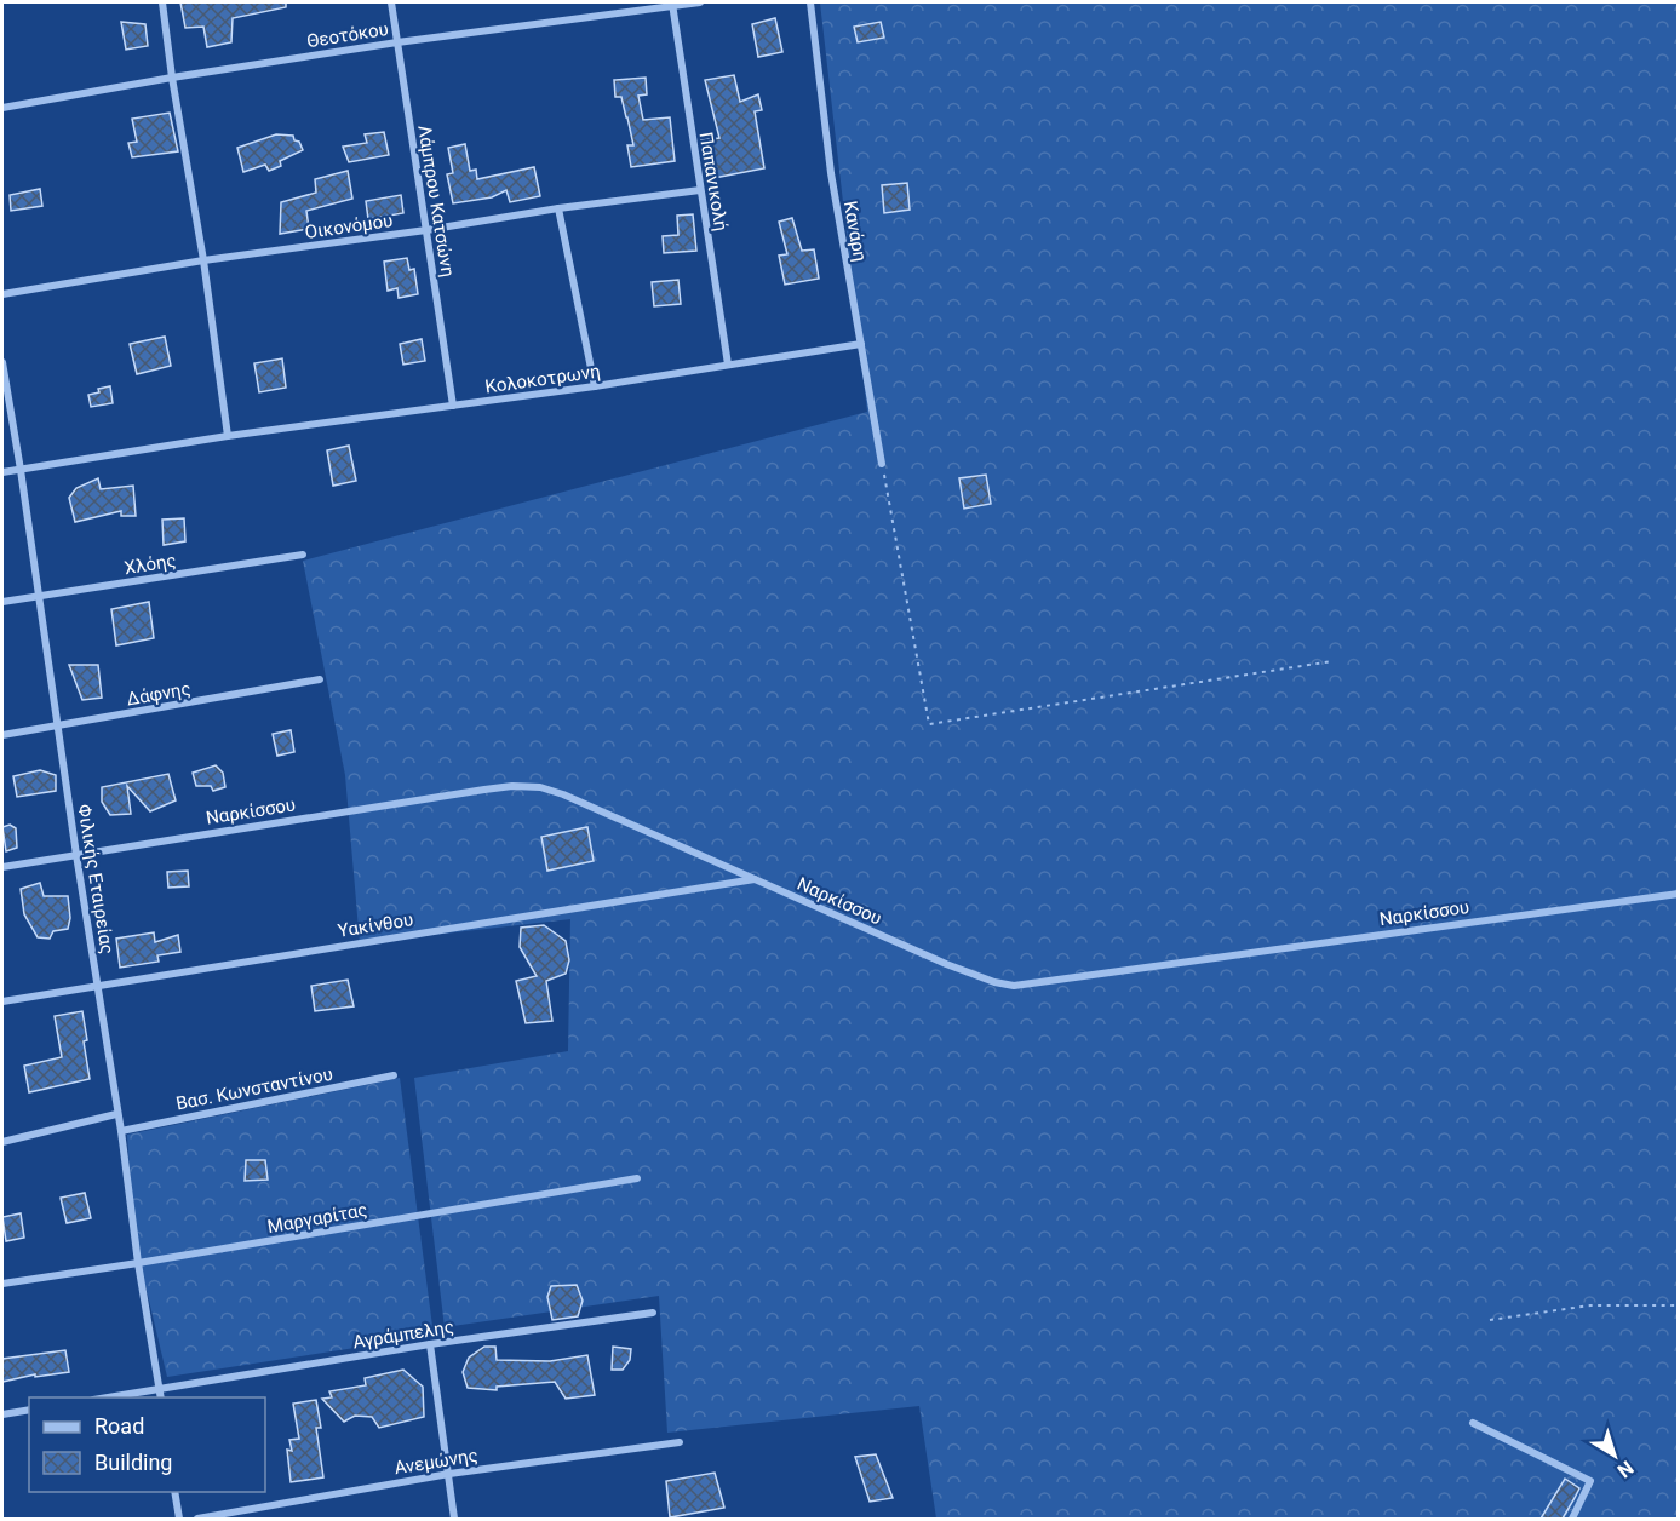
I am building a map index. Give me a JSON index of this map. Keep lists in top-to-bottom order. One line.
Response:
{"streets":{"street":["Θεοτόκου","Παπανικολή","Λάμπρου Κατσώνη","Οικονόμου","Κανάρη","Κολοκοτρωνη","Χλόης","Δάφνης","Ναρκίσσου","Φιλικής Εταιρείας","Υακίνθου","Βασ. Κωνσταντίνου","Μαργαρίτας","Αγράμπελης","Ανεμώνης"]},"crossings":[["Θεοτόκου","Παπανικολή"],["Θεοτόκου","Λάμπρου Κατσώνη"],["Παπανικολή","Οικονόμου"],["Παπανικολή","Κολοκοτρωνη"],["Λάμπρου Κατσώνη","Οικονόμου"],["Λάμπρου Κατσώνη","Κολοκοτρωνη"],["Κανάρη","Κολοκοτρωνη"],["Κολοκοτρωνη","Φιλικής Εταιρείας"],["Χλόης","Φιλικής Εταιρείας"],["Δάφνης","Φιλικής Εταιρείας"],["Ναρκίσσου","Φιλικής Εταιρείας"],["Ναρκίσσου","Υακίνθου"],["Φιλικής Εταιρείας","Υακίνθου"],["Φιλικής Εταιρείας","Βασ. Κωνσταντίνου"],["Φιλικής Εταιρείας","Μαργαρίτας"],["Φιλικής Εταιρείας","Αγράμπελης"]],"legend":["Road","Building"],"north":"bottom right"}
